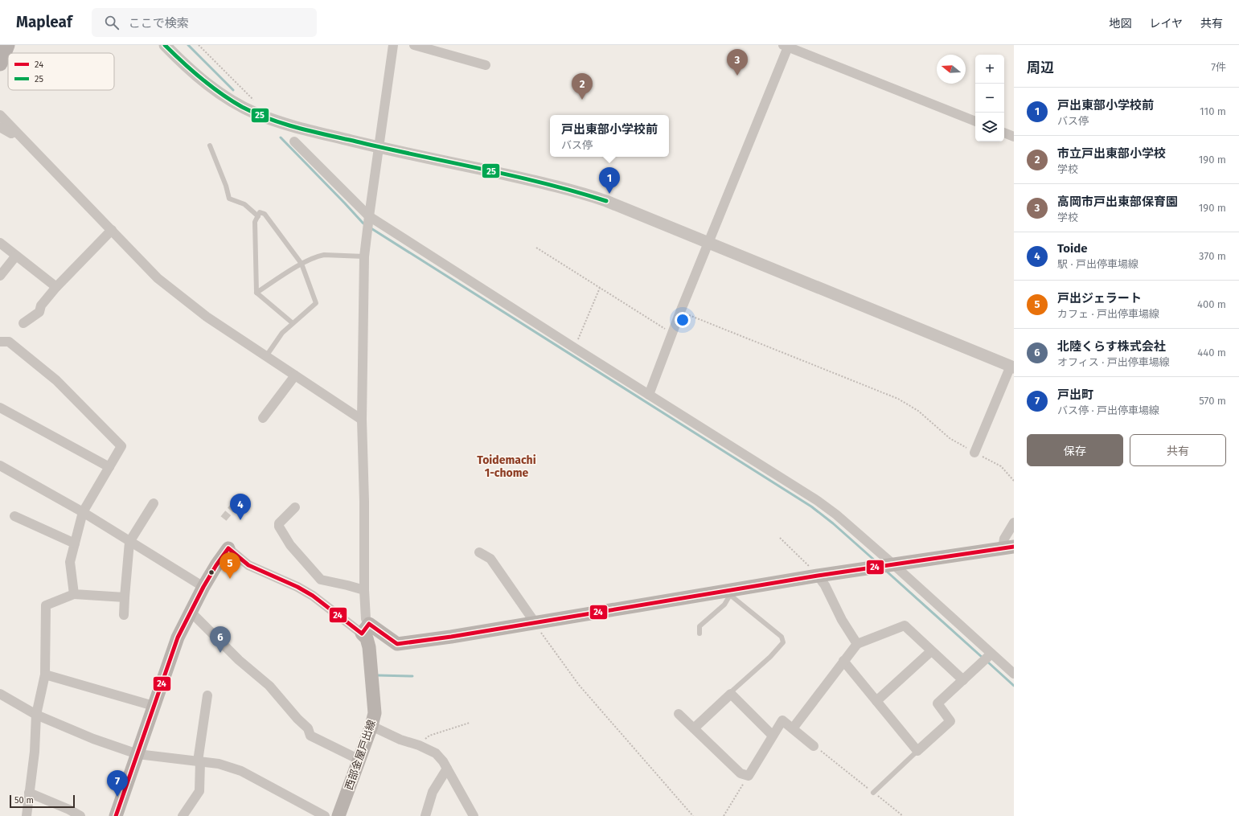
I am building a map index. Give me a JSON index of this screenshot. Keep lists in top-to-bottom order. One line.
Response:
{"streets":{"main road":["西部金屋戸出線"]},"districts":["Toidemachi 1-chome"],"lines":["transit line 25","transit line 24"],"legend":["24","25"],"scale_bar":"50 m","north":"left","page":{"header":"Mapleaf","search":"ここで検索","nav":["地図","レイヤ","共有"],"heading":["周辺","7件"],"pins":["3","2","1","4","5","6","7"],"map_buttons":["+","−"],"list":[{"mark":"1","name":"戸出東部小学校前","note":"バス停","value":"110 m"},{"mark":"2","name":"市立戸出東部小学校","note":"学校","value":"190 m"},{"mark":"3","name":"高岡市戸出東部保育園","note":"学校","value":"190 m"},{"mark":"4","name":"Toide","note":"駅 · 戸出停車場線","value":"370 m"},{"mark":"5","name":"戸出ジェラート","note":"カフェ · 戸出停車場線","value":"400 m"},{"mark":"6","name":"北陸くらす株式会社","note":"オフィス · 戸出停車場線","value":"440 m"},{"mark":"7","name":"戸出町","note":"バス停 · 戸出停車場線","value":"570 m"}],"popup":["戸出東部小学校前","バス停"],"buttons":["保存","共有"],"scale":"50 m"}}
